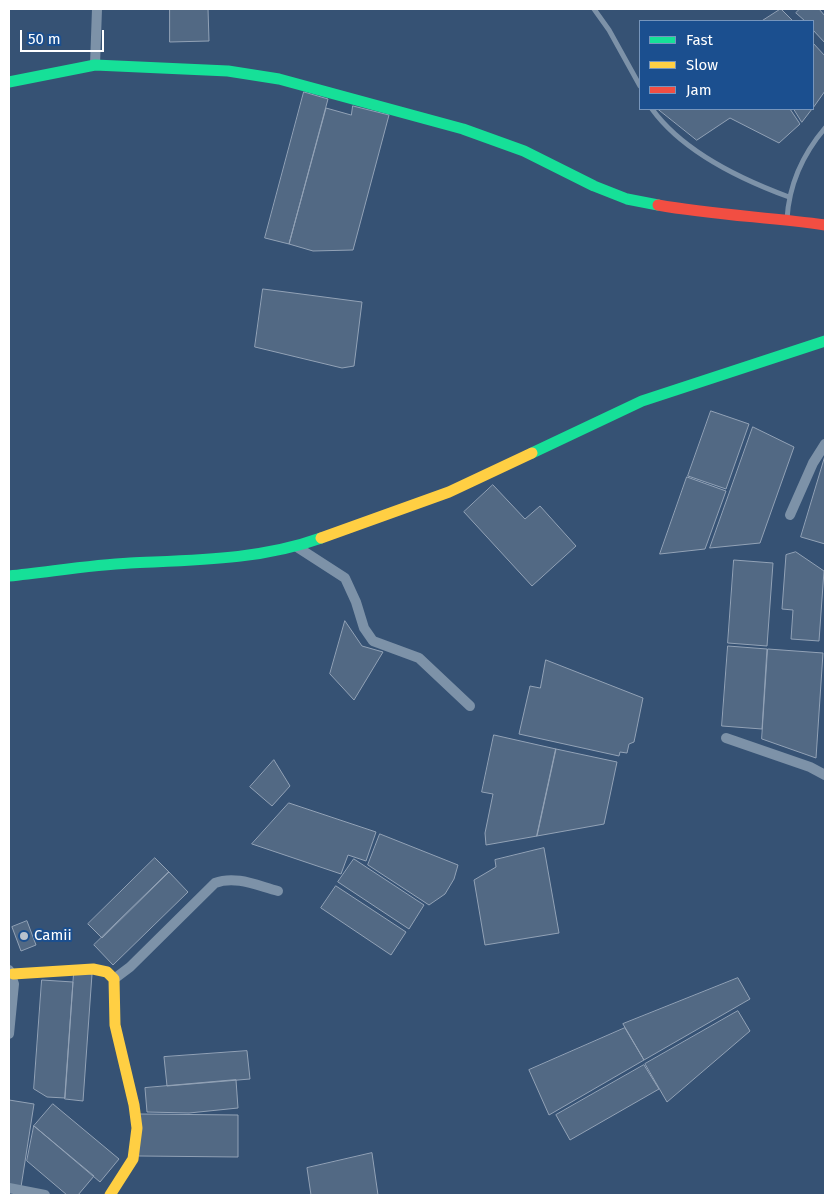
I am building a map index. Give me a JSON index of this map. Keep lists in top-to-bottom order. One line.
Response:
{"places":["Camii"],"legend":["Fast","Slow","Jam"],"scale_bar":"50 m"}
